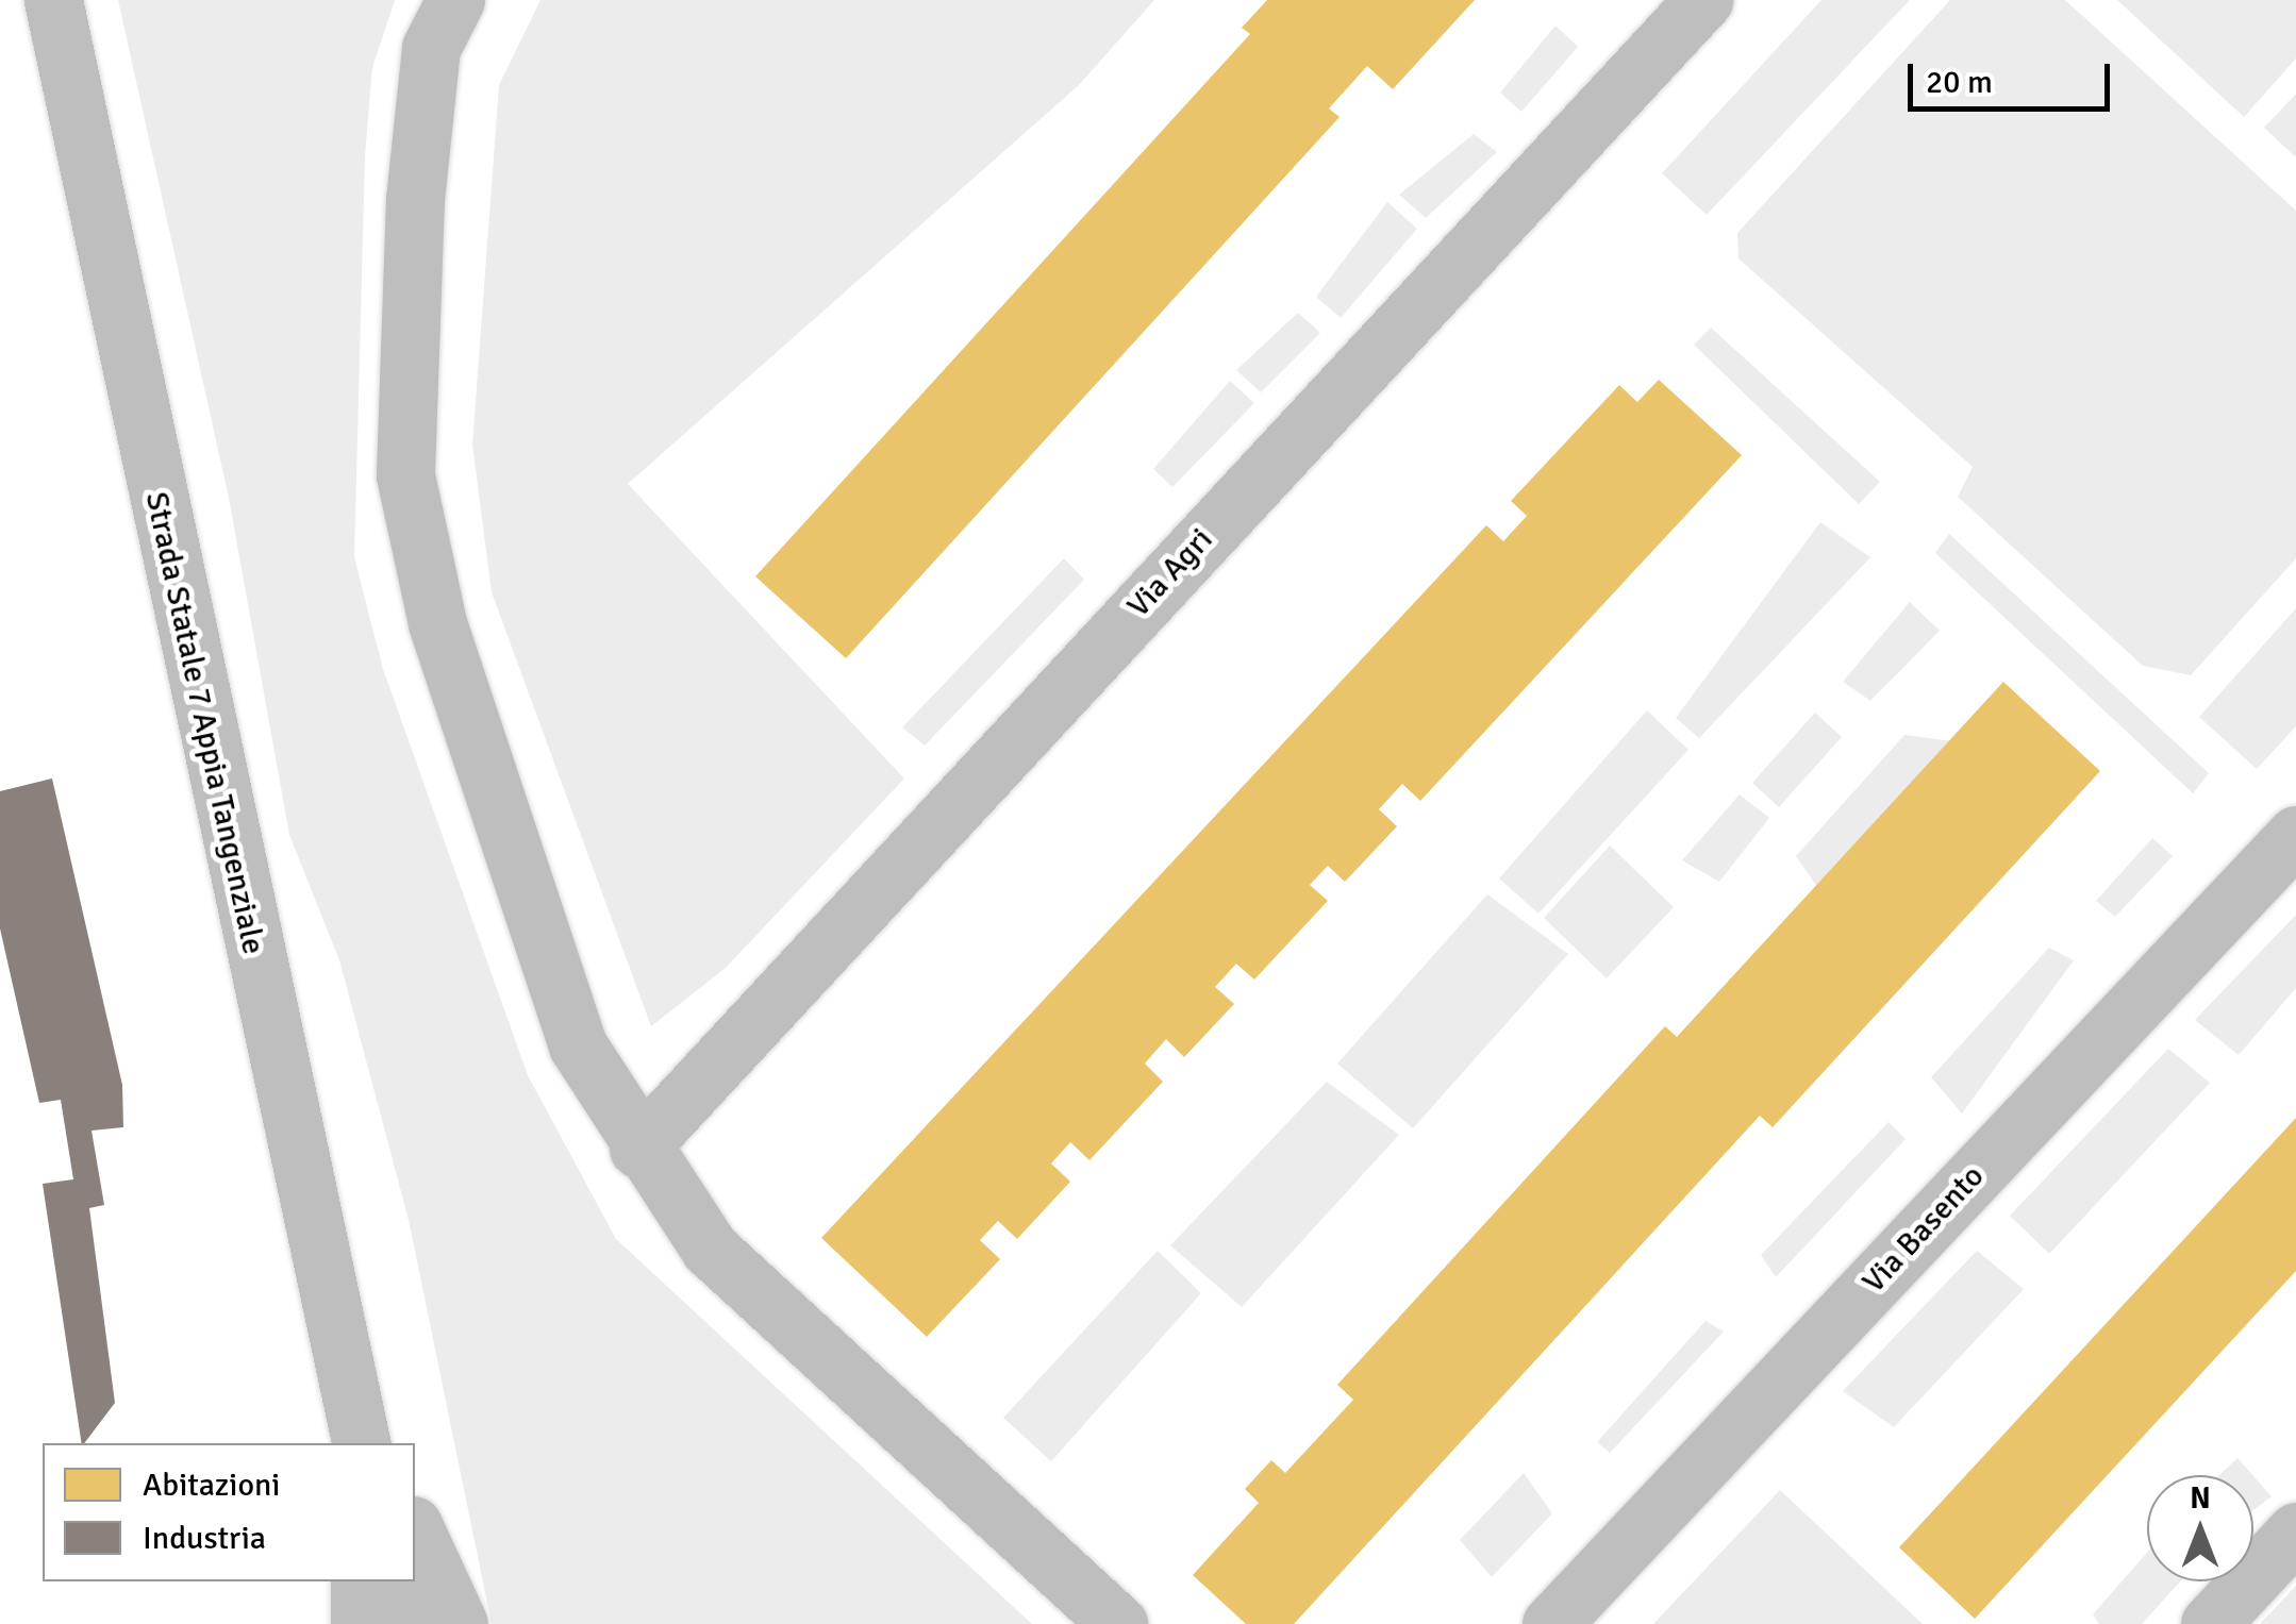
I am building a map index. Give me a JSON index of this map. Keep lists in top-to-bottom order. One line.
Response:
{"streets":{"main road":["Via Agri","Strada Statale 7 Appia Tangenziale","Via Basento"]},"legend":["Abitazioni","Industria"],"scale_bar":"20 m","north":"top"}
